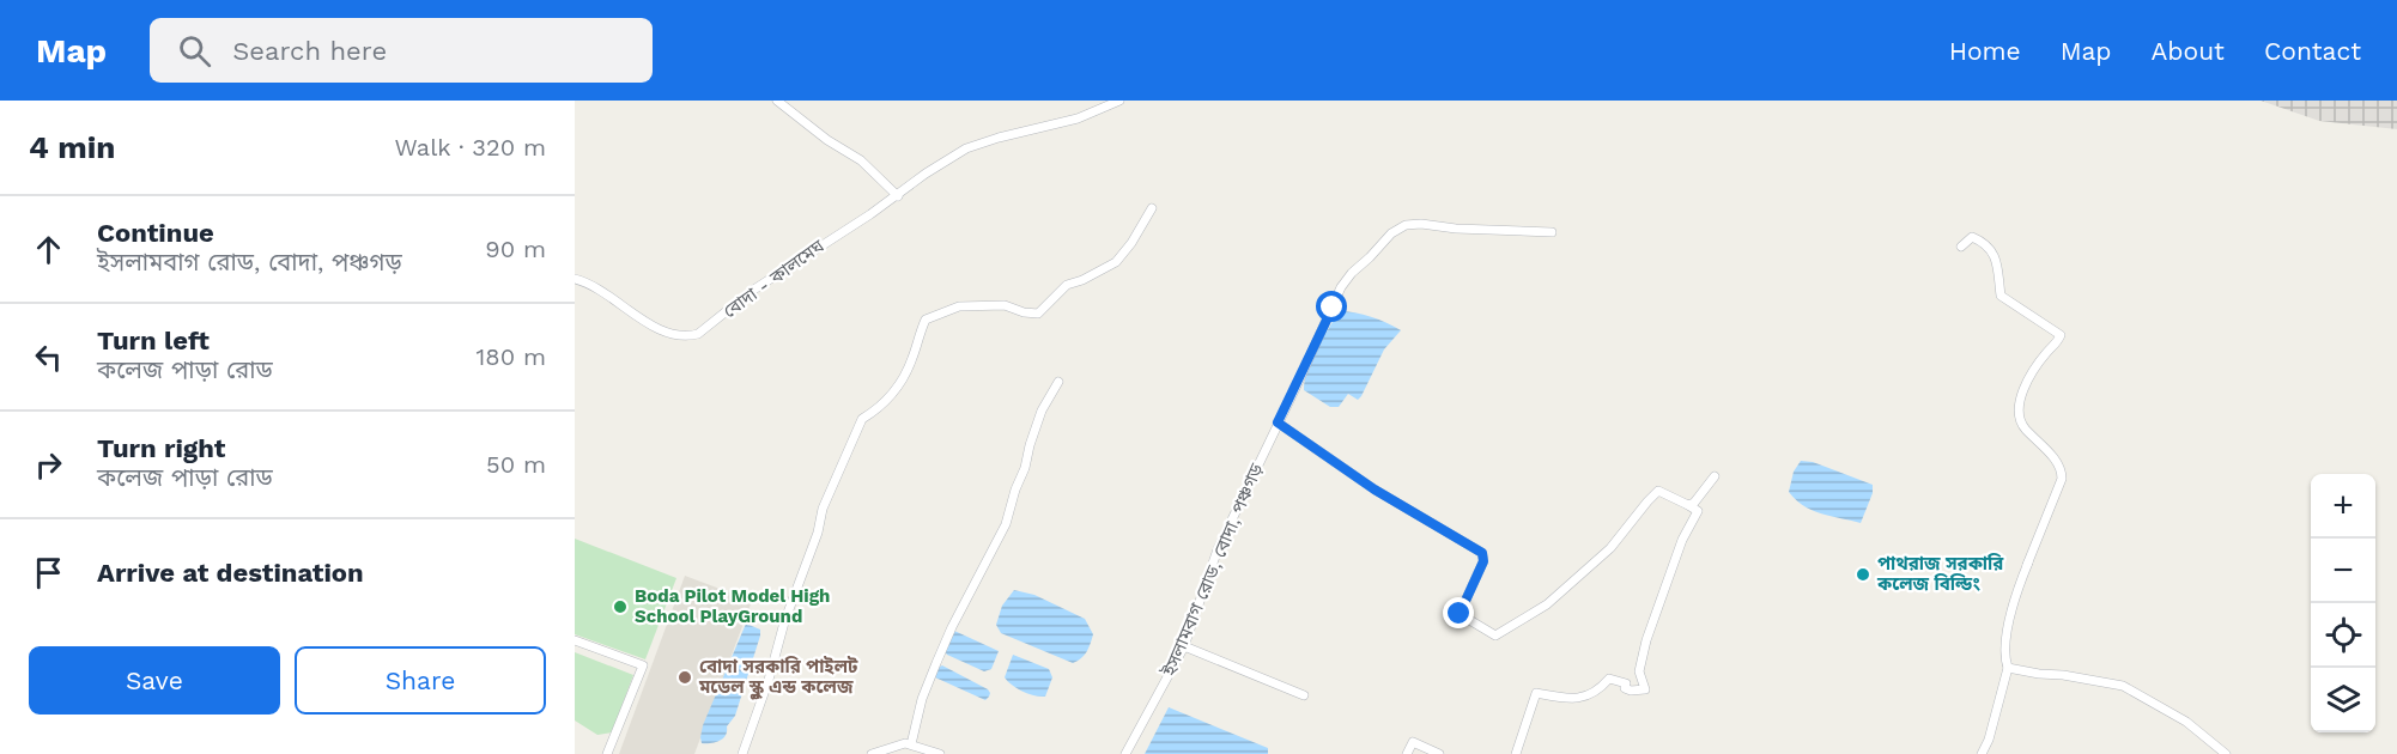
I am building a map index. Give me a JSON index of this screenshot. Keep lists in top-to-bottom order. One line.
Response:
{"streets":{"street":["বোদা - কালমেঘ","ইসলামবাগ রোড, বোদা, পঞ্চগড়"]},"places":["পাথরাজ সরকারি কলেজ বিল্ডিং","Boda Pilot Model High School PlayGround","বোদা সরকারি পাইলট মডেল স্কুল এন্ড কলেজ"],"page":{"header":"Map","search":"Search here","nav":["Home","Map","About","Contact"],"heading":["4 min","Walk · 320 m"],"list":[["Continue","ইসলামবাগ রোড, বোদা, পঞ্চগড়","90 m"],["Turn left","কলেজ পাড়া রোড","180 m"],["Turn right","কলেজ পাড়া রোড","50 m"],"Arrive at destination"],"map_buttons":["+","−"],"buttons":["Save","Share"]}}
